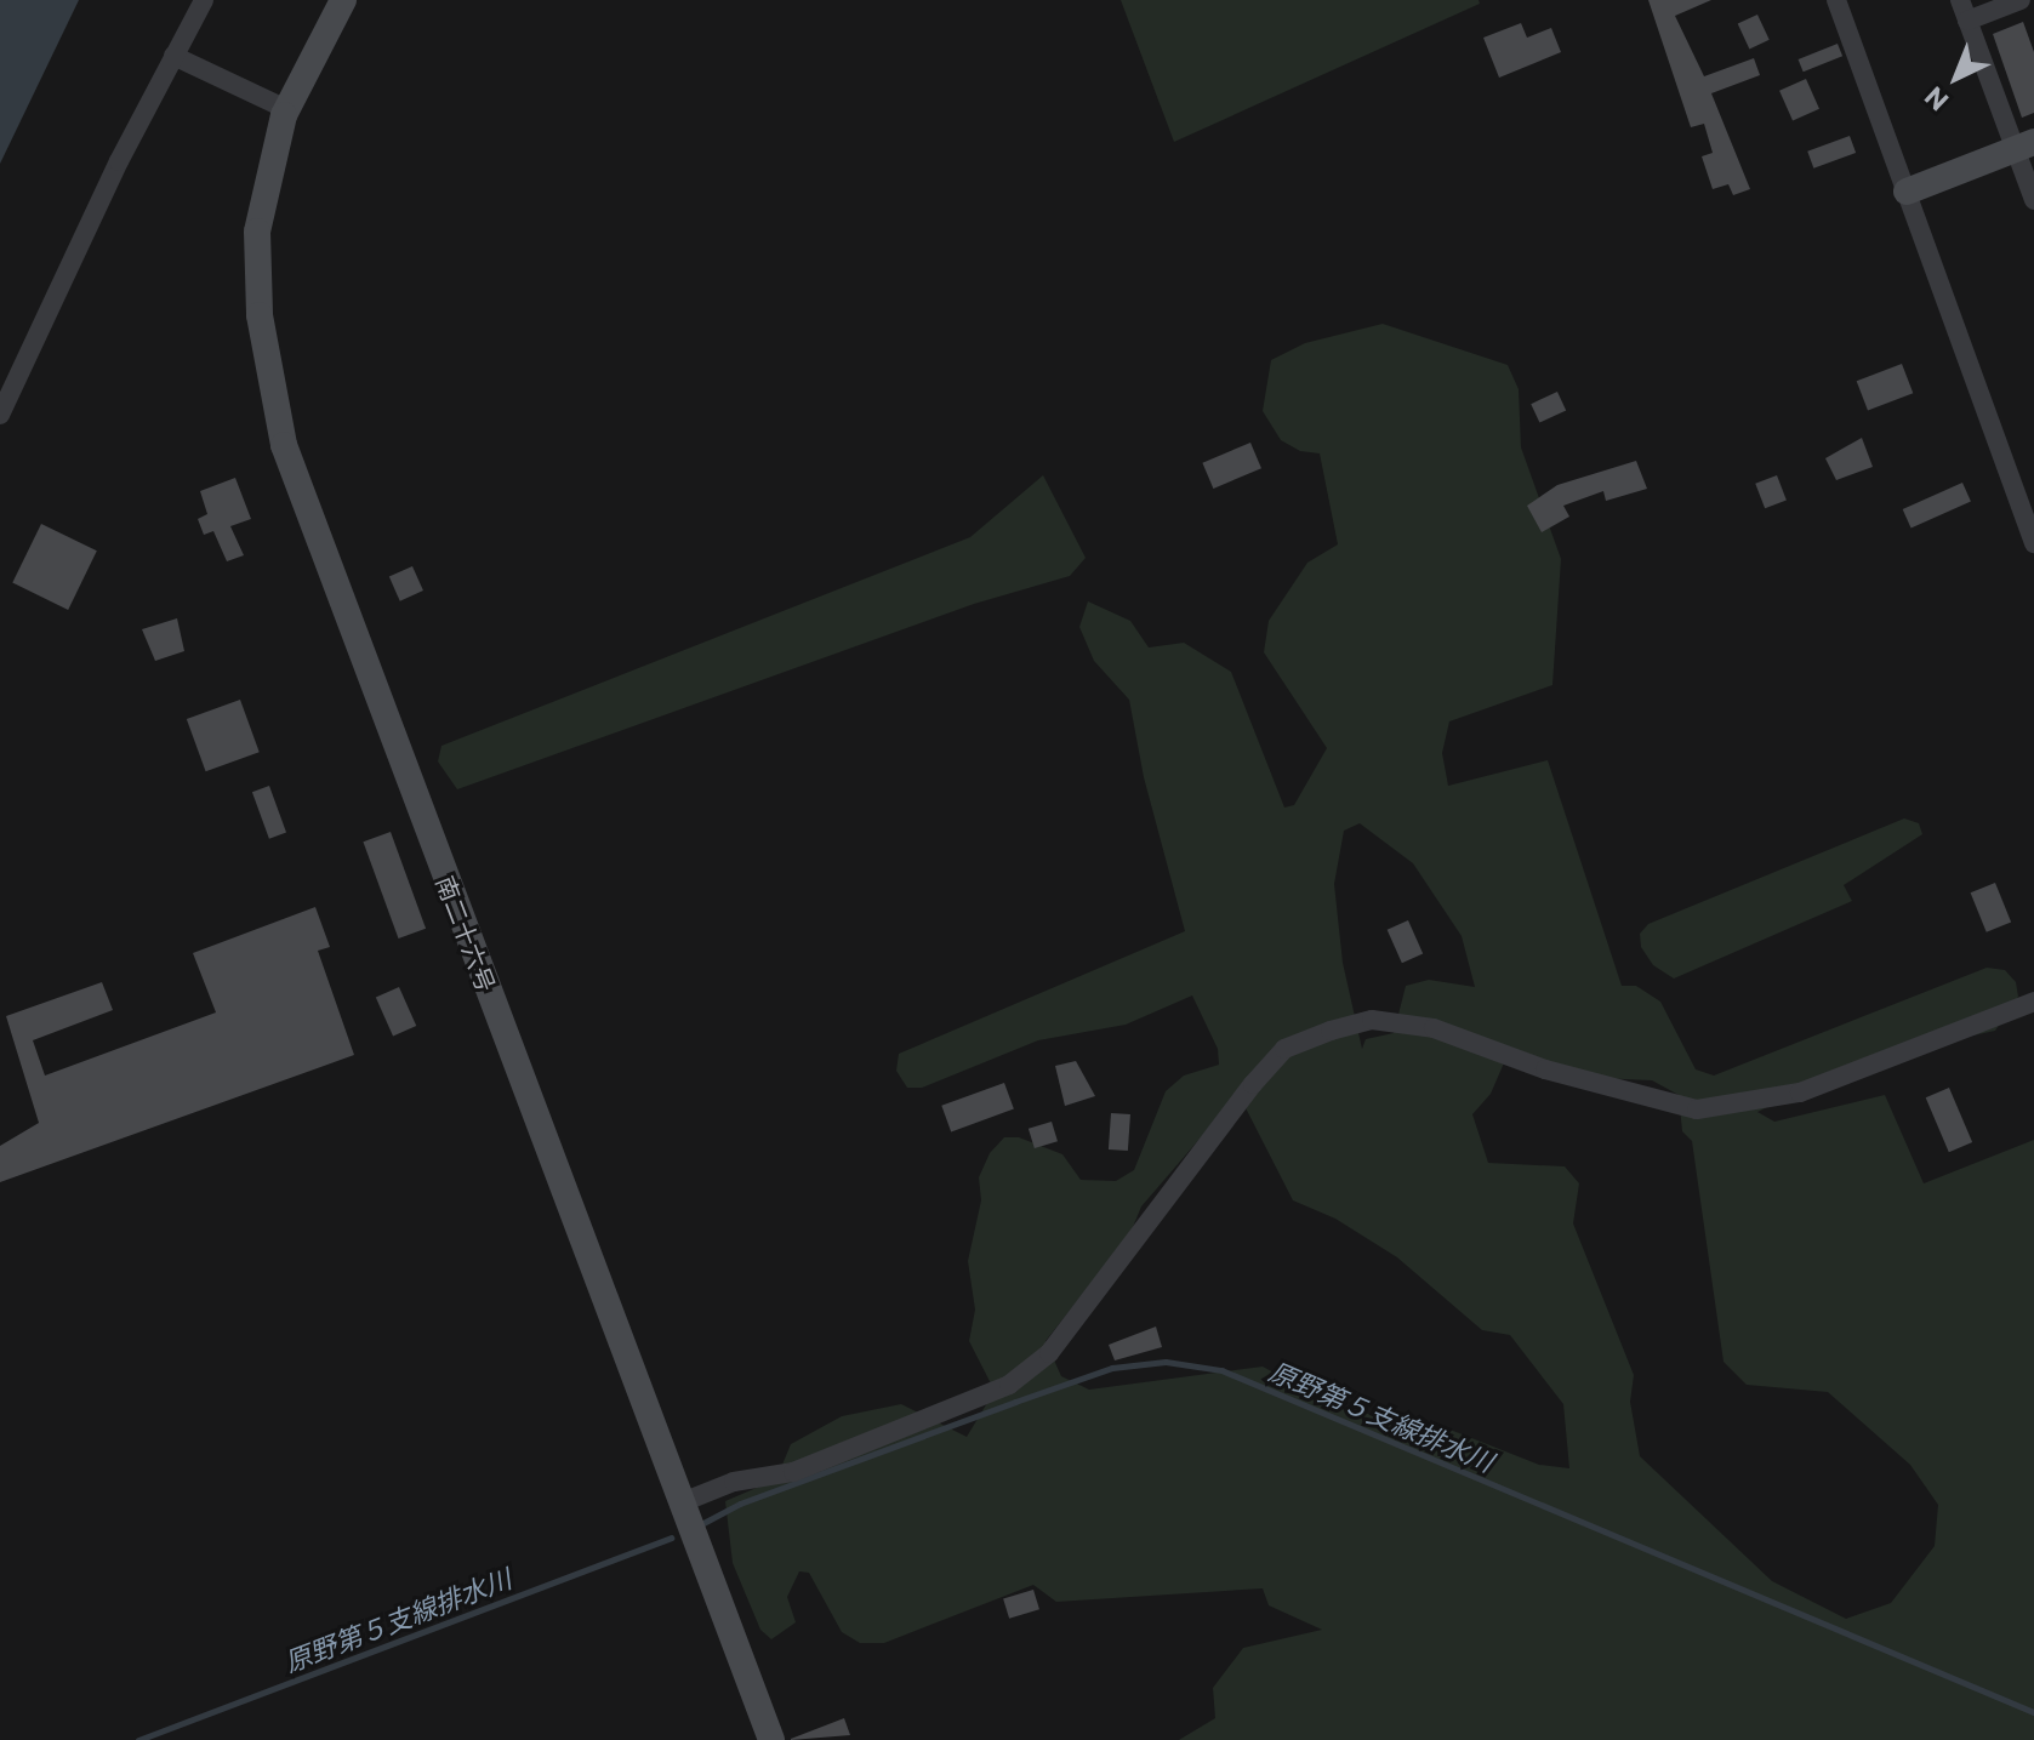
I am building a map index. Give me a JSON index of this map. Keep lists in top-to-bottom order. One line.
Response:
{"streets":{"street":["南二十六号"]},"water":["原野第５支線排水川"],"north":"bottom left"}
